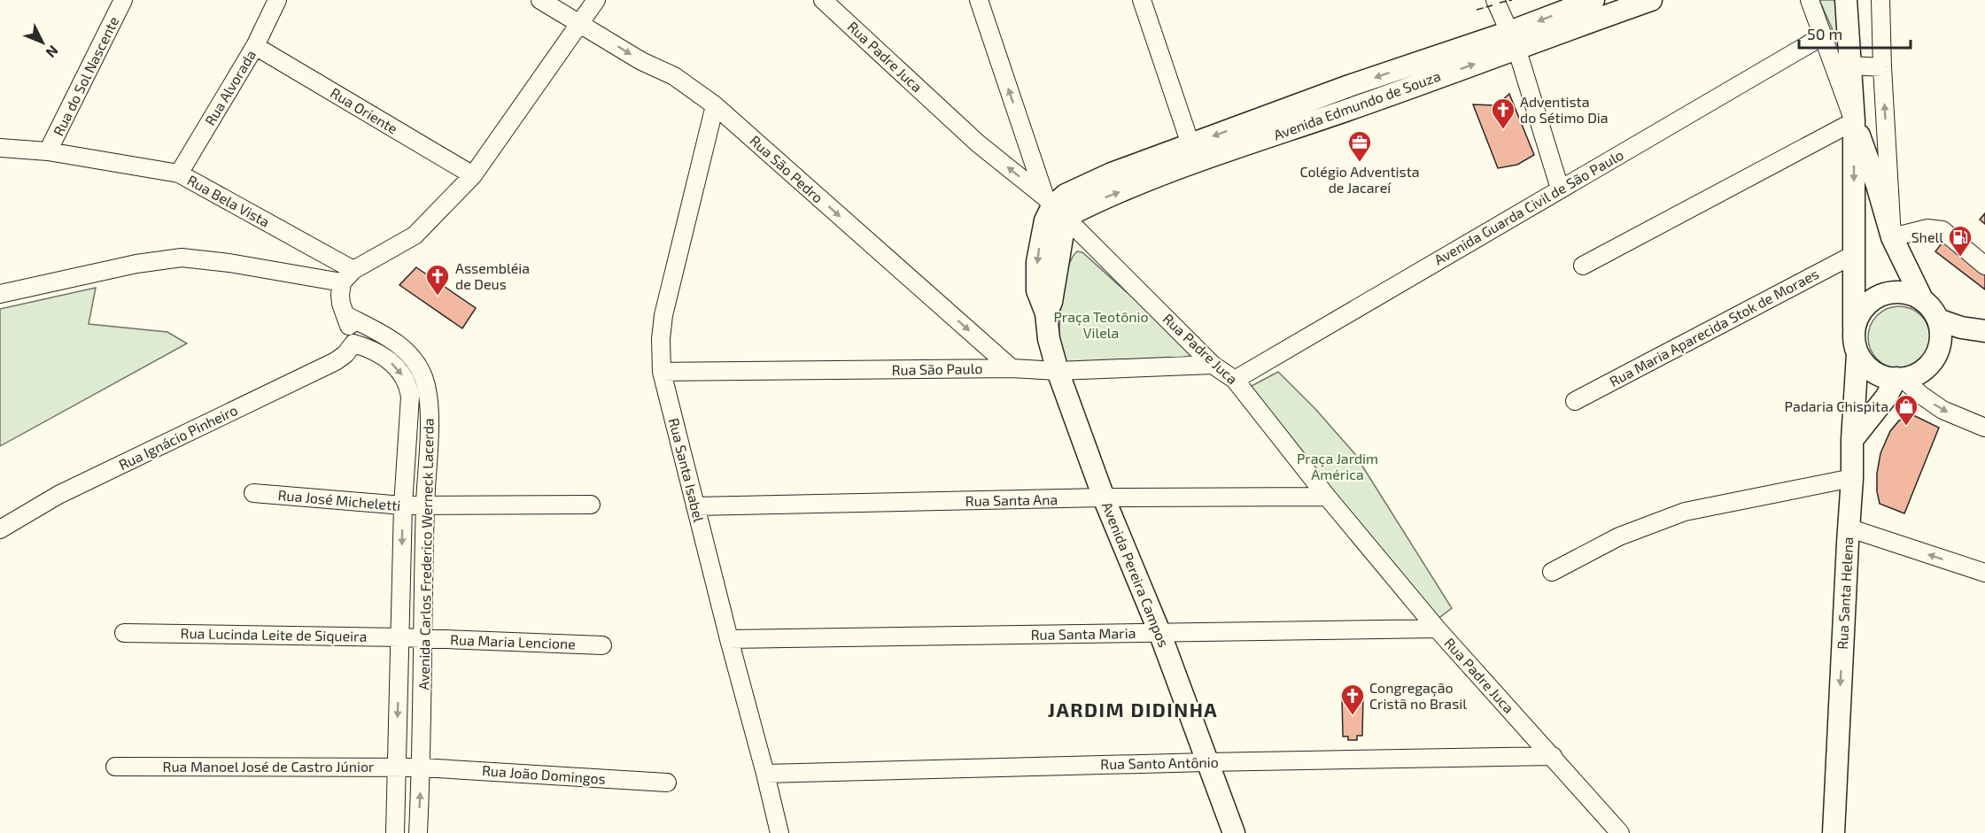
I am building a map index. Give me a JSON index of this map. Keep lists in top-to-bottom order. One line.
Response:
{"streets":{"main road":["Avenida Edmundo de Souza","Avenida Pereira Campos","Rua Santa Helena"],"street":["Rua Padre Juca","Rua do Sol Nascente","Rua Alvorada","Rua Oriente","Rua São Pedro","Rua Bela Vista","Avenida Guarda Civil de São Paulo","Rua Maria Aparecida Stok de Moraes","Rua São Paulo","Rua Ignácio Pinheiro","Rua Santa Isabel","Rua José Micheletti","Rua Santa Ana","Avenida Carlos Frederico Werneck Lacerda","Rua Santa Maria","Rua Lucinda Leite de Siqueira","Rua Maria Lencione","Rua Santo Antônio","Rua Manoel José de Castro Júnior","Rua João Domingos"]},"crossings":[["Rua Padre Juca","Avenida Edmundo de Souza"],["Rua Padre Juca","Avenida Guarda Civil de São Paulo"],["Rua Padre Juca","Rua São Paulo"],["Rua Padre Juca","Rua Santa Ana"],["Rua Padre Juca","Avenida Pereira Campos"],["Rua Padre Juca","Rua Santa Maria"],["Rua Padre Juca","Rua Santo Antônio"],["Rua do Sol Nascente","Rua Bela Vista"],["Rua Alvorada","Rua Oriente"],["Rua Alvorada","Rua Bela Vista"],["Avenida Edmundo de Souza","Avenida Pereira Campos"],["Rua São Pedro","Rua São Paulo"],["Rua São Pedro","Rua Santa Isabel"],["Rua São Paulo","Rua Santa Isabel"],["Rua São Paulo","Avenida Pereira Campos"],["Rua Ignácio Pinheiro","Avenida Carlos Frederico Werneck Lacerda"],["Rua Santa Isabel","Rua Santa Ana"],["Rua Santa Isabel","Rua Santa Maria"],["Rua Santa Isabel","Rua Santo Antônio"],["Rua José Micheletti","Avenida Carlos Frederico Werneck Lacerda"],["Rua Santa Ana","Avenida Pereira Campos"],["Avenida Carlos Frederico Werneck Lacerda","Rua Lucinda Leite de Siqueira"],["Avenida Carlos Frederico Werneck Lacerda","Rua Maria Lencione"],["Avenida Carlos Frederico Werneck Lacerda","Rua Manoel José de Castro Júnior"],["Avenida Carlos Frederico Werneck Lacerda","Rua João Domingos"],["Avenida Pereira Campos","Rua Santa Maria"],["Avenida Pereira Campos","Rua Santo Antônio"],["Rua Lucinda Leite de Siqueira","Rua Maria Lencione"],["Rua Manoel José de Castro Júnior","Rua João Domingos"]],"one_way":["Rua São Pedro","Rua Santa Helena"],"districts":["JARDIM DIDINHA"],"parks":["Praça Teotônio Vilela","Praça Jardim América"],"places":{"church":["Adventista do Sétimo Dia","Assembléia de Deus","Congregação Cristã no Brasil"],"office":["Colégio Adventista de Jacareí"],"fuel station":["Shell"],"shop":["Padaria Chispita"]},"scale_bar":"50 m","north":"bottom right"}
